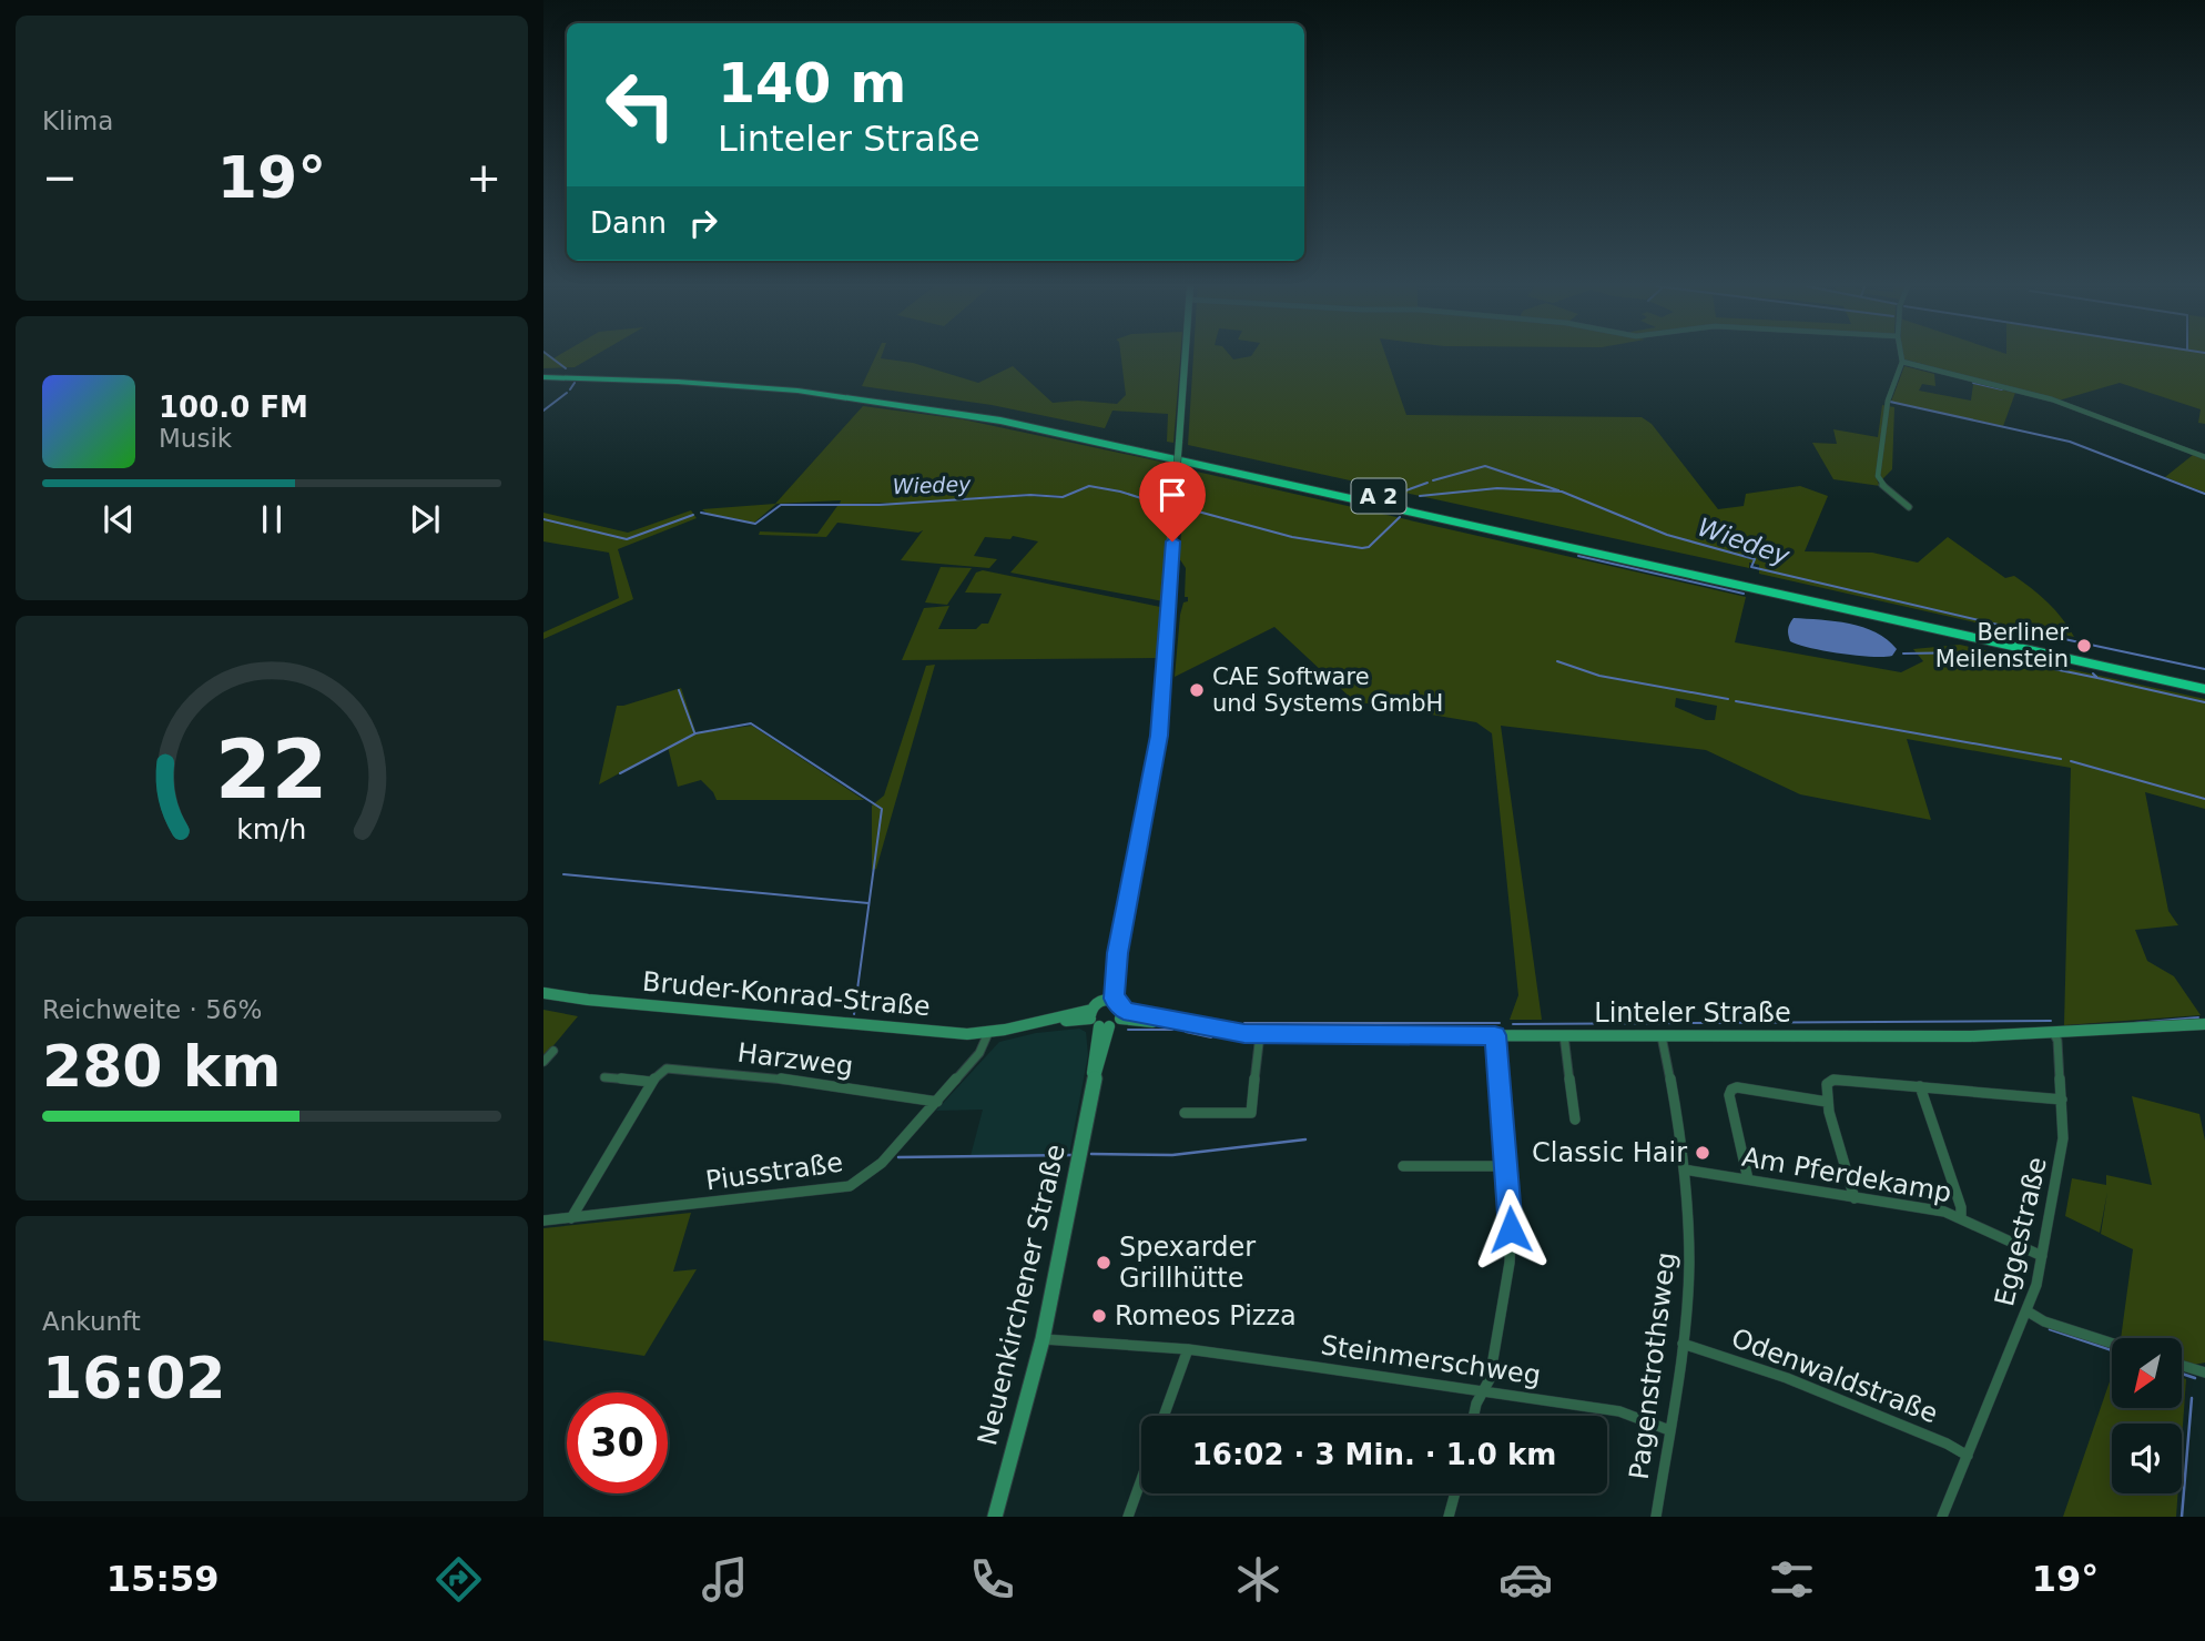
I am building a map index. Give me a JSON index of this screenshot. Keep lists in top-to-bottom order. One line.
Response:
{"streets":{"highway":["A 2"],"main road":["Bruder-Konrad-Straße","Linteler Straße","Neuenkirchener Straße"],"street":["Harzweg","Piusstraße","Am Pferdekamp","Eggestraße","Steinmerschweg","Pagenstrothsweg","Odenwaldstraße"]},"crossings":[["Bruder-Konrad-Straße","Linteler Straße"],["Bruder-Konrad-Straße","Piusstraße"],["Bruder-Konrad-Straße","Neuenkirchener Straße"],["Linteler Straße","Eggestraße"],["Linteler Straße","Neuenkirchener Straße"],["Linteler Straße","Pagenstrothsweg"],["Harzweg","Piusstraße"],["Am Pferdekamp","Eggestraße"],["Am Pferdekamp","Pagenstrothsweg"],["Eggestraße","Odenwaldstraße"],["Neuenkirchener Straße","Steinmerschweg"],["Steinmerschweg","Pagenstrothsweg"],["Pagenstrothsweg","Odenwaldstraße"]],"water":["Wiedey"],"places":["Berliner Meilenstein","CAE Software und Systems GmbH","Classic Hair","Spexarder Grillhütte","Romeos Pizza"],"north":"bottom left","page":{"tile":["Klima",["Reichweite · 56%","280 km"],["Ankunft","16:02"]],"turn":["140 m","Linteler Straße"],"heat":["−","19°","+"],"then":"Dann","song":["100.0 FM","Musik"],"limit":"30","trip":"16:02 · 3 Min. · 1.0 km","tabs":["15:59","19°"],"gauge":["22","km/h"]}}
